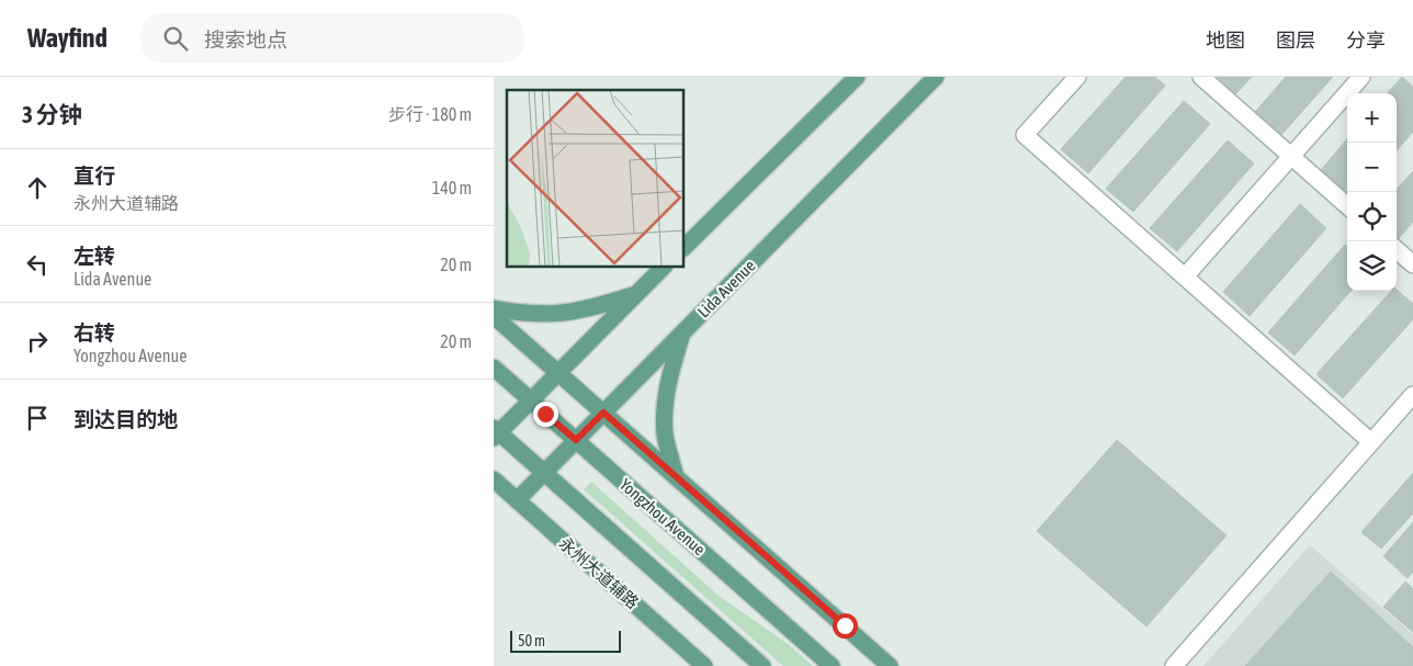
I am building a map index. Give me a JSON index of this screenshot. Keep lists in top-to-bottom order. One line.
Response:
{"streets":{"main road":["Lida Avenue","Yongzhou Avenue","永州大道辅路"]},"crossings":[["Lida Avenue","Yongzhou Avenue"],["Lida Avenue","永州大道辅路"]],"scale_bar":"50 m","page":{"header":"Wayfind","search":"搜索地点","nav":["地图","图层","分享"],"heading":["3 分钟","步行 · 180 m"],"map_buttons":["+","−"],"list":[["直行","永州大道辅路","140 m"],["左转","Lida Avenue","20 m"],["右转","Yongzhou Avenue","20 m"],"到达目的地"],"scale":"50 m"}}
